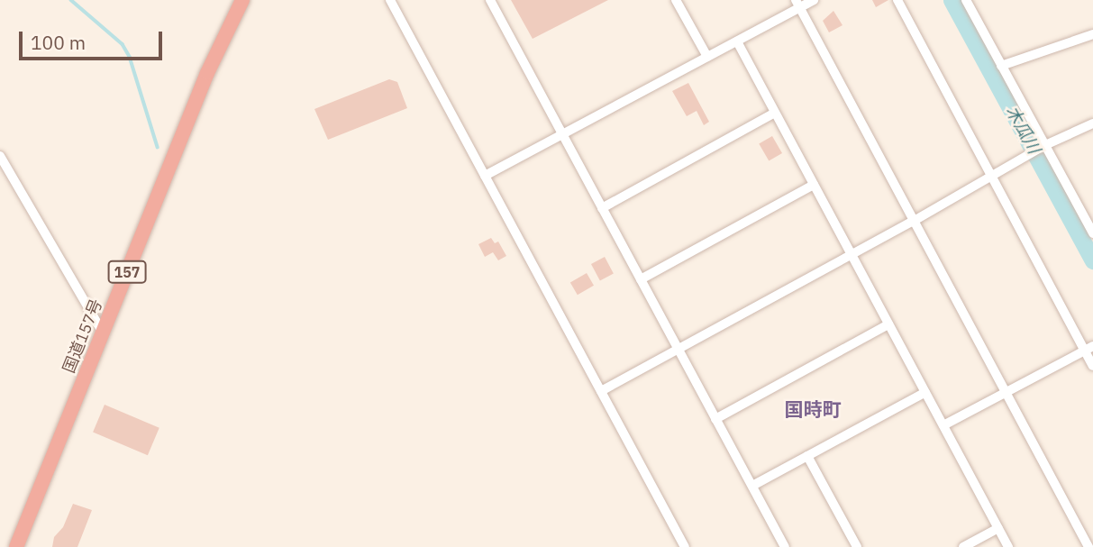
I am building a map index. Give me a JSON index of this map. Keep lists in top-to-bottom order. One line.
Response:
{"streets":{"highway":["157","国道157号"]},"districts":["国時町"],"water":["木瓜川"],"scale_bar":"100 m"}
